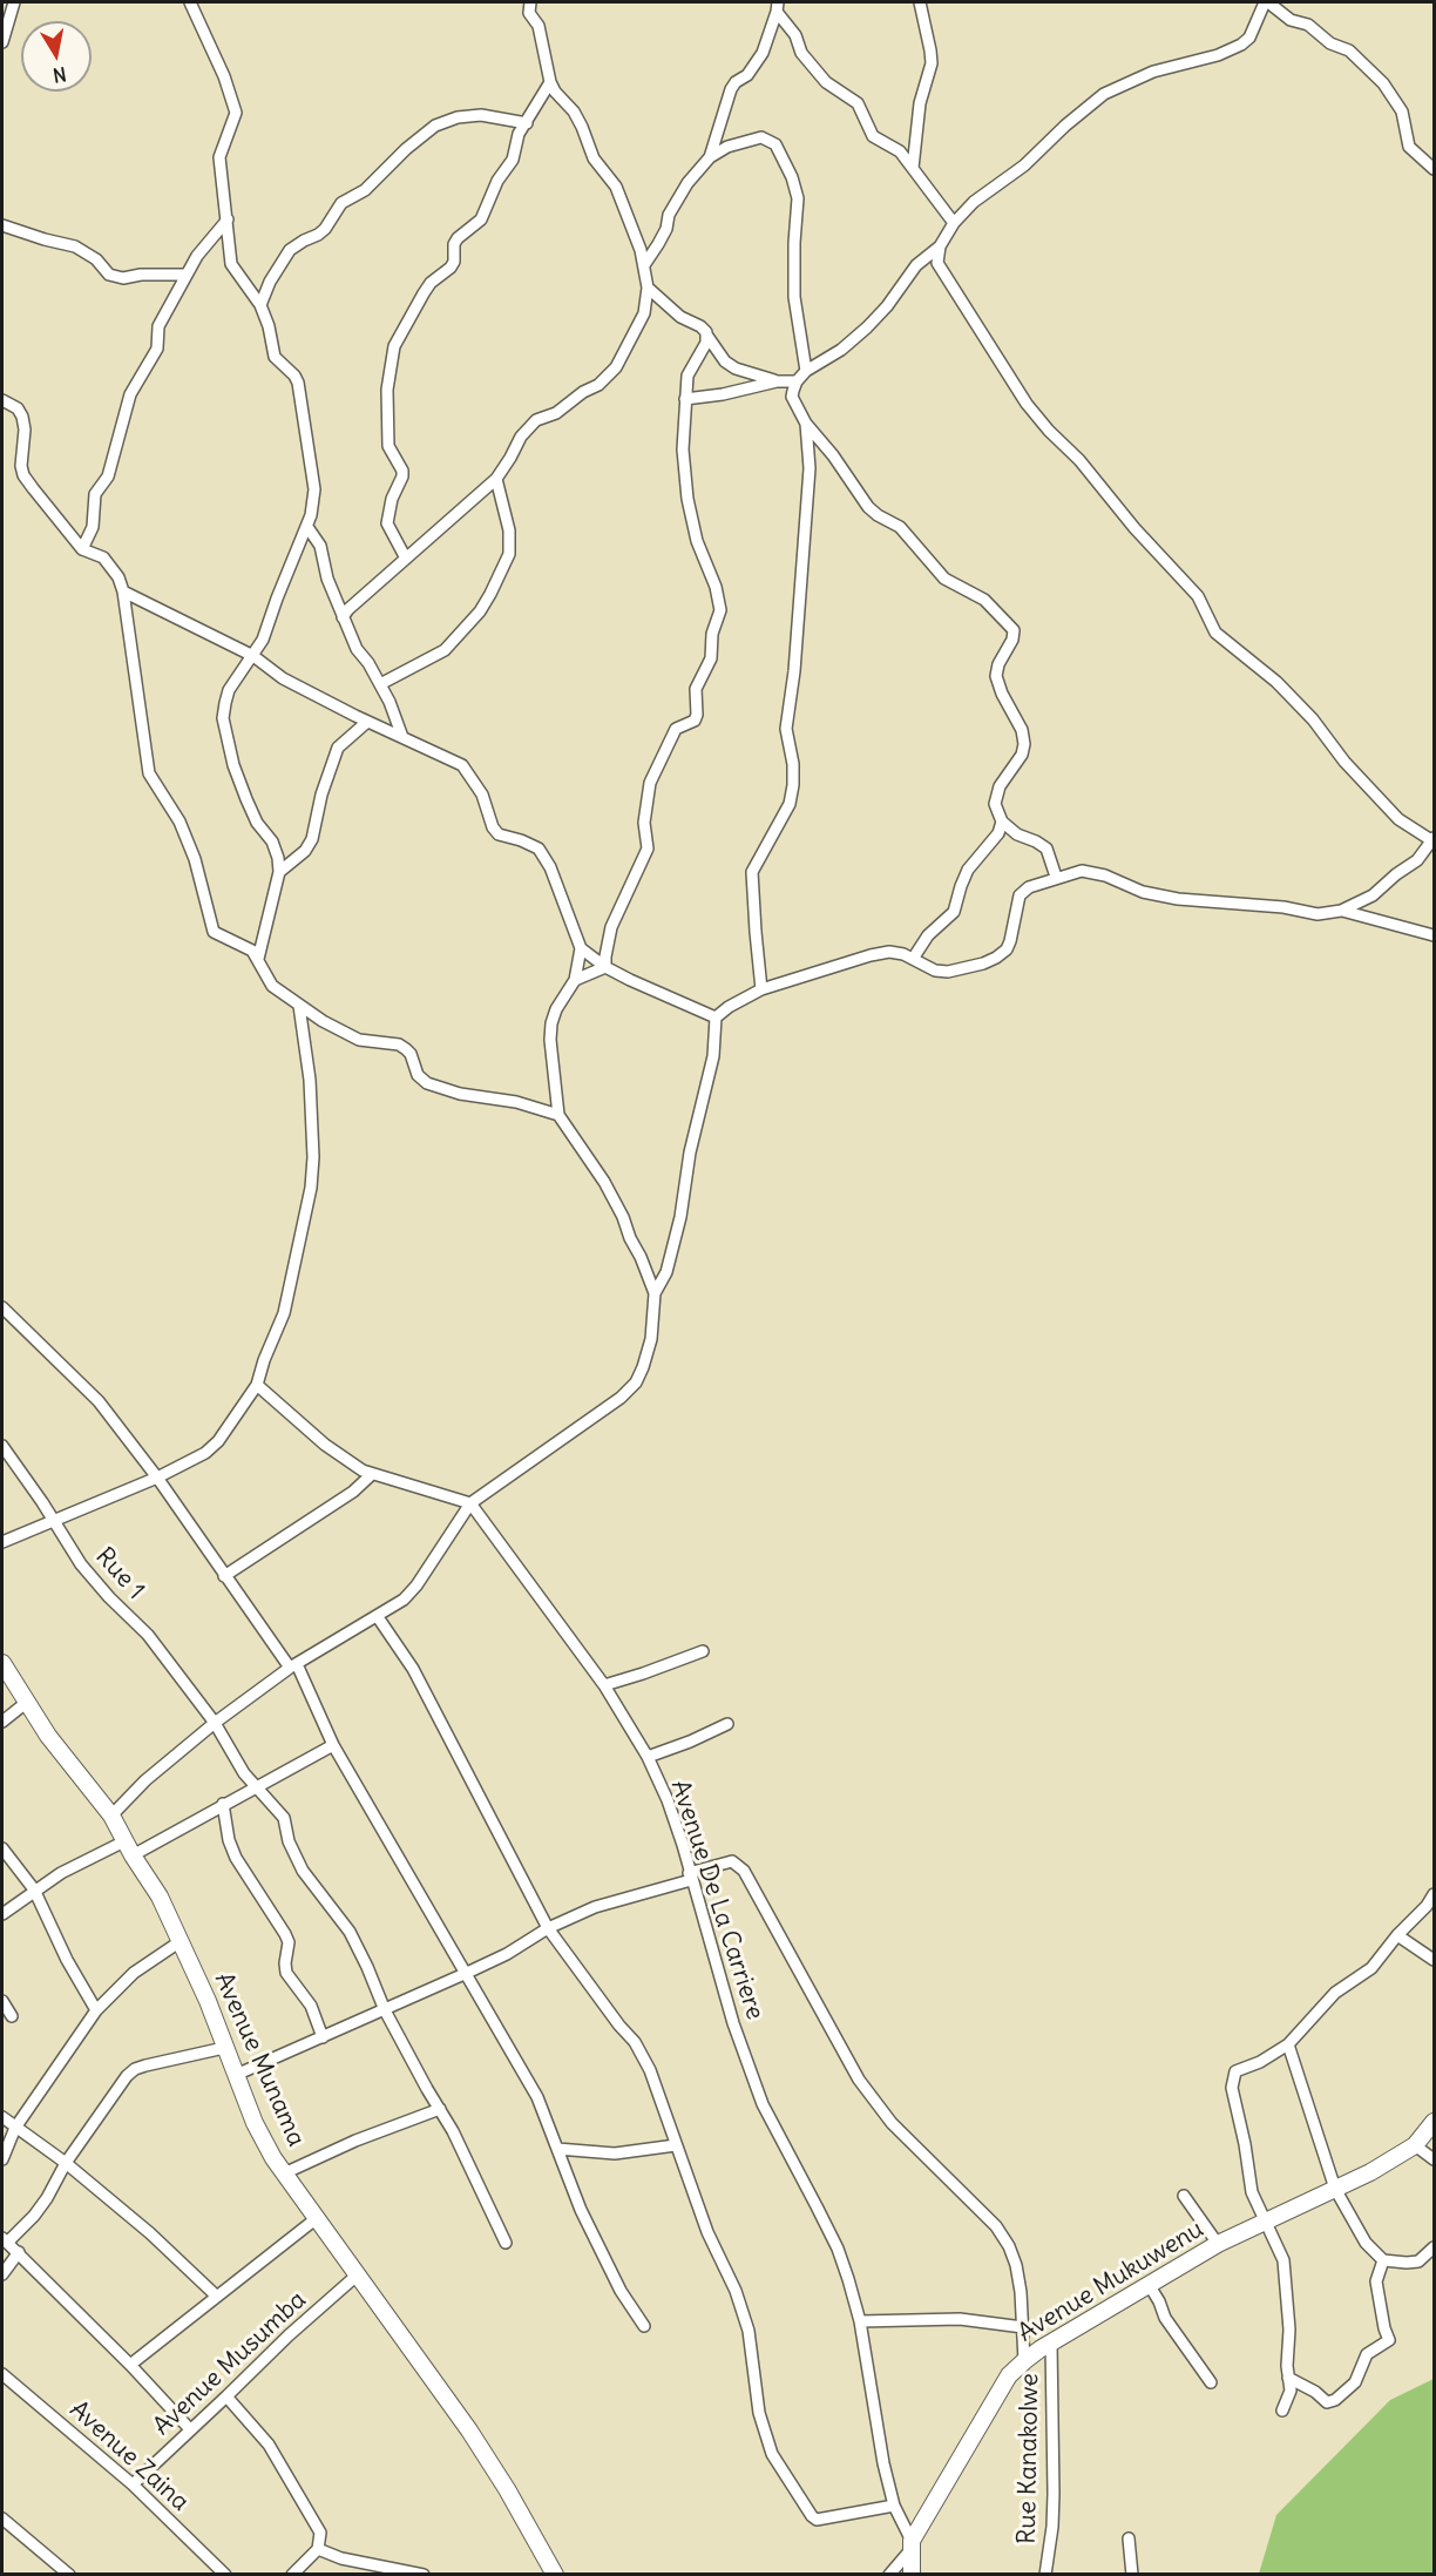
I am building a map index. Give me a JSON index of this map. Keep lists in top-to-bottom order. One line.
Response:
{"streets":{"street":["Rue 1","Avenue De La Carriere","Avenue Munama","Avenue Mukuwenu","Avenue Musumba","Avenue Zaina","Rue Kanakolwe"]},"crossings":[["Avenue De La Carriere","Avenue Mukuwenu"],["Avenue Munama","Avenue Musumba"],["Avenue Mukuwenu","Rue Kanakolwe"],["Avenue Musumba","Avenue Zaina"]],"north":"bottom"}
